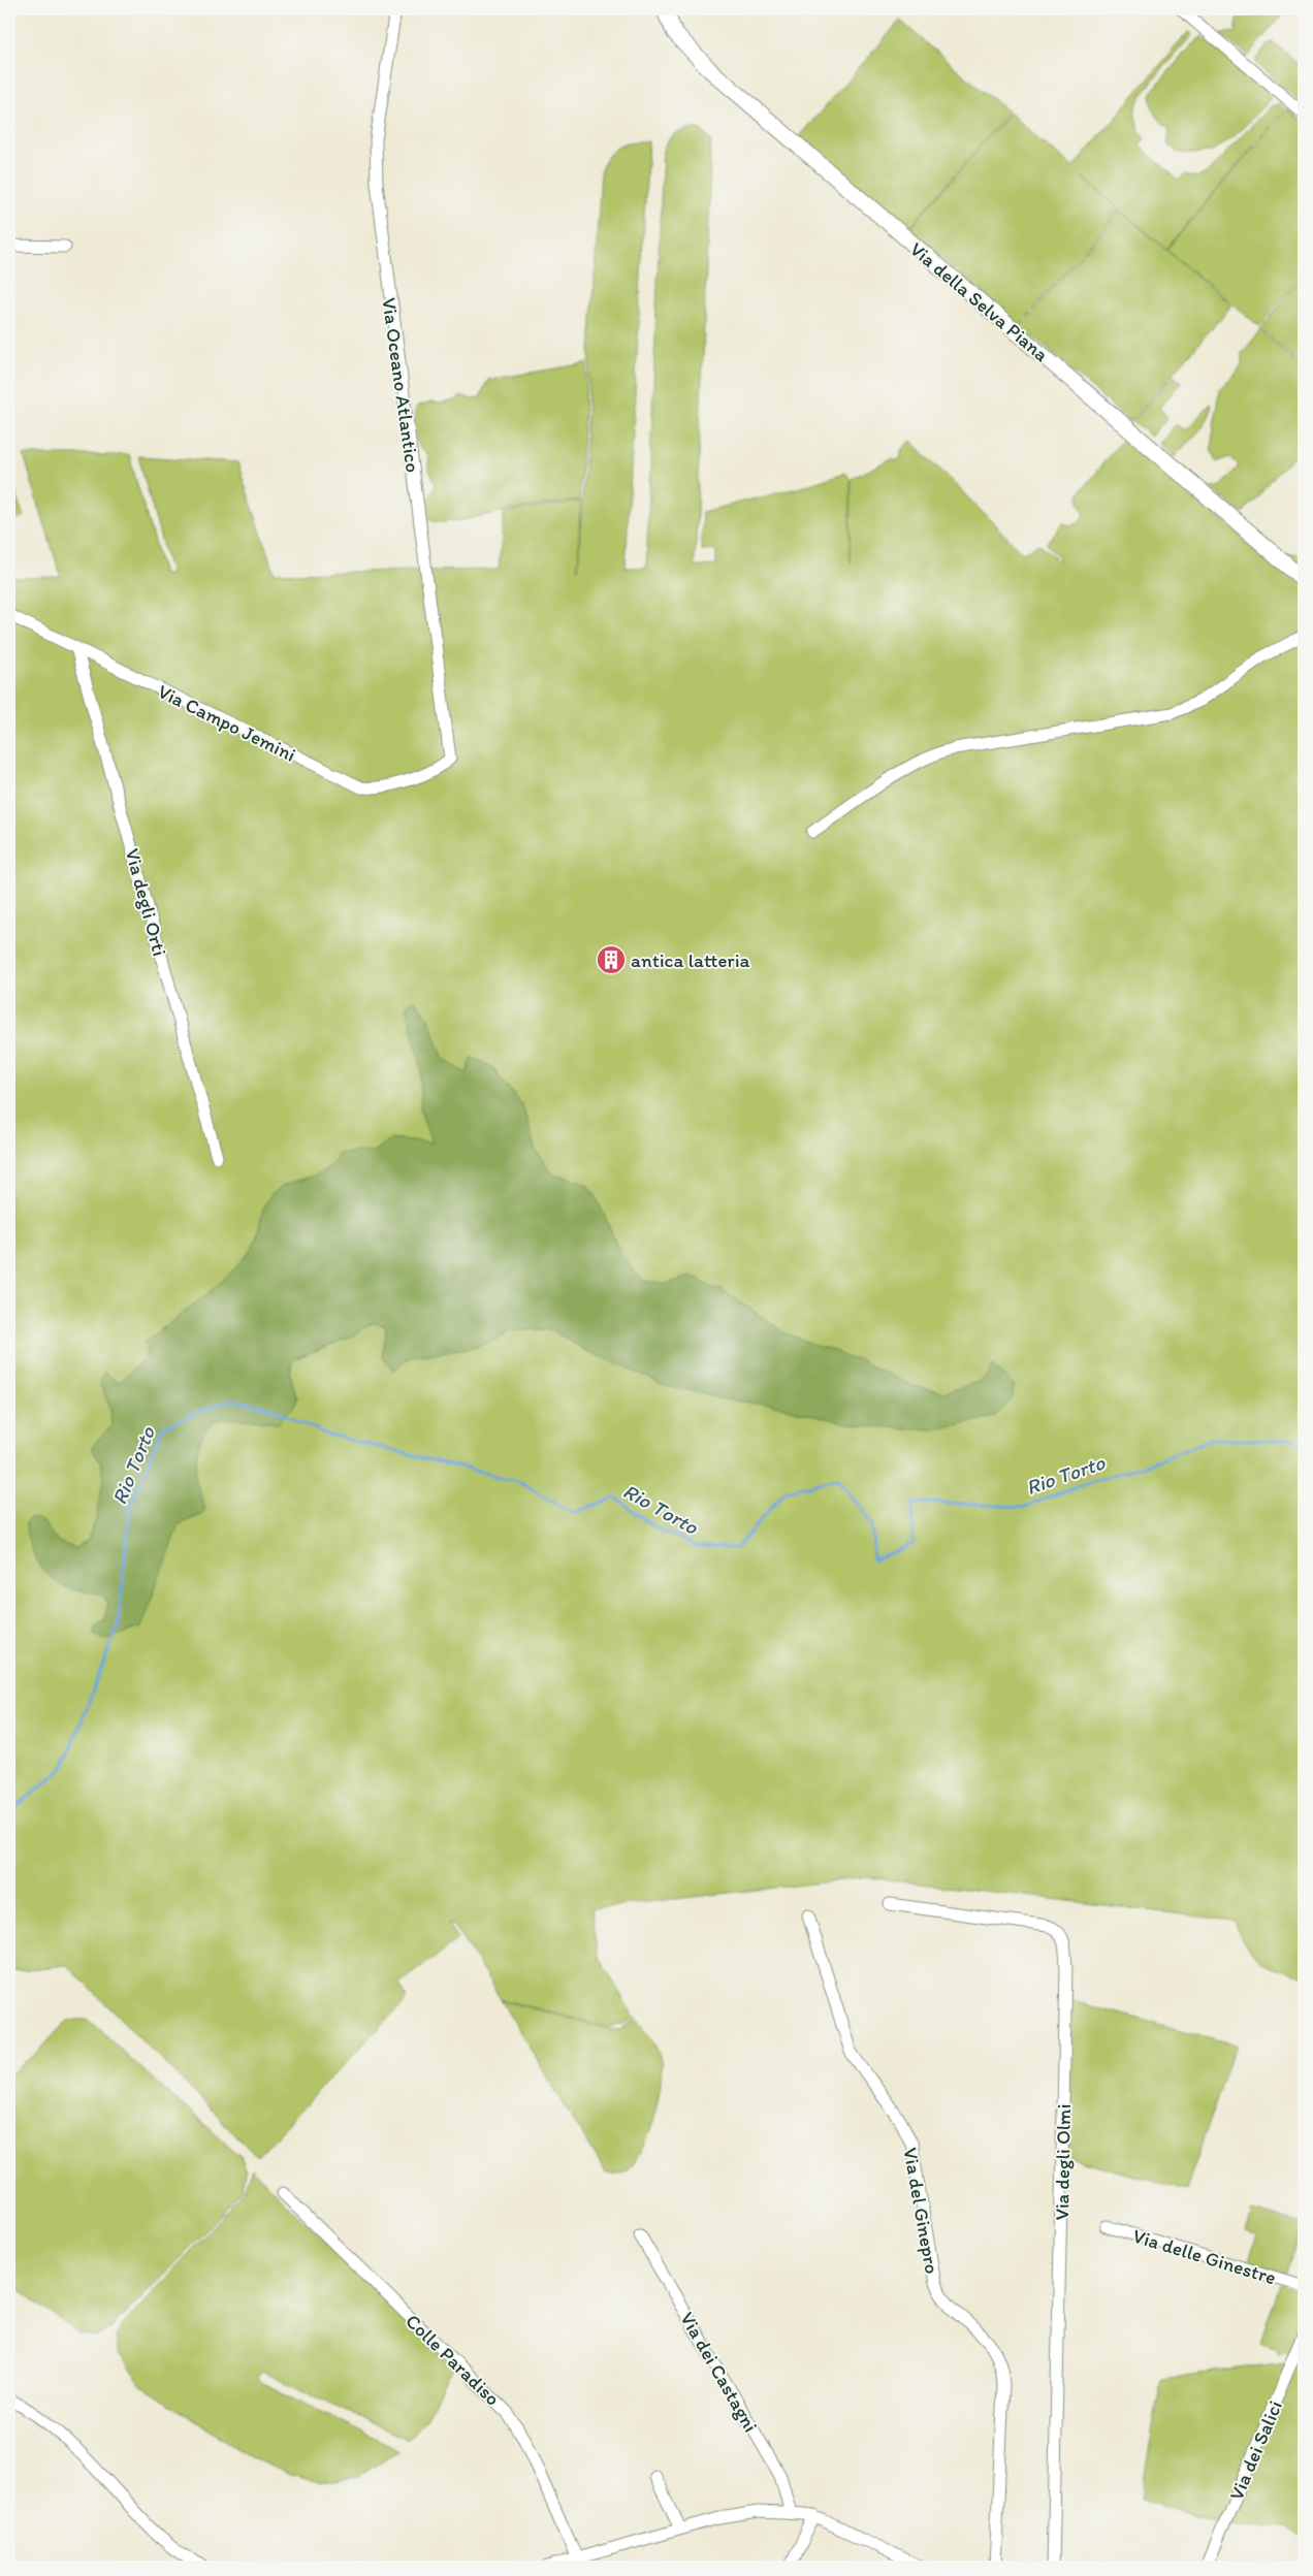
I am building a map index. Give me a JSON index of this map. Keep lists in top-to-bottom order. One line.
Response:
{"streets":{"street":["Via della Selva Piana","Via Oceano Atlantico","Via Campo Jemini","Via degli Orti","Via degli Olmi","Via del Ginepro","Via delle Ginestre","Colle Paradiso","Via dei Castagni","Via dei Salici"]},"crossings":[["Via Oceano Atlantico","Via Campo Jemini"],["Via Campo Jemini","Via degli Orti"]],"water":["Rio Torto"],"places":{"building":["antica latteria"]}}
